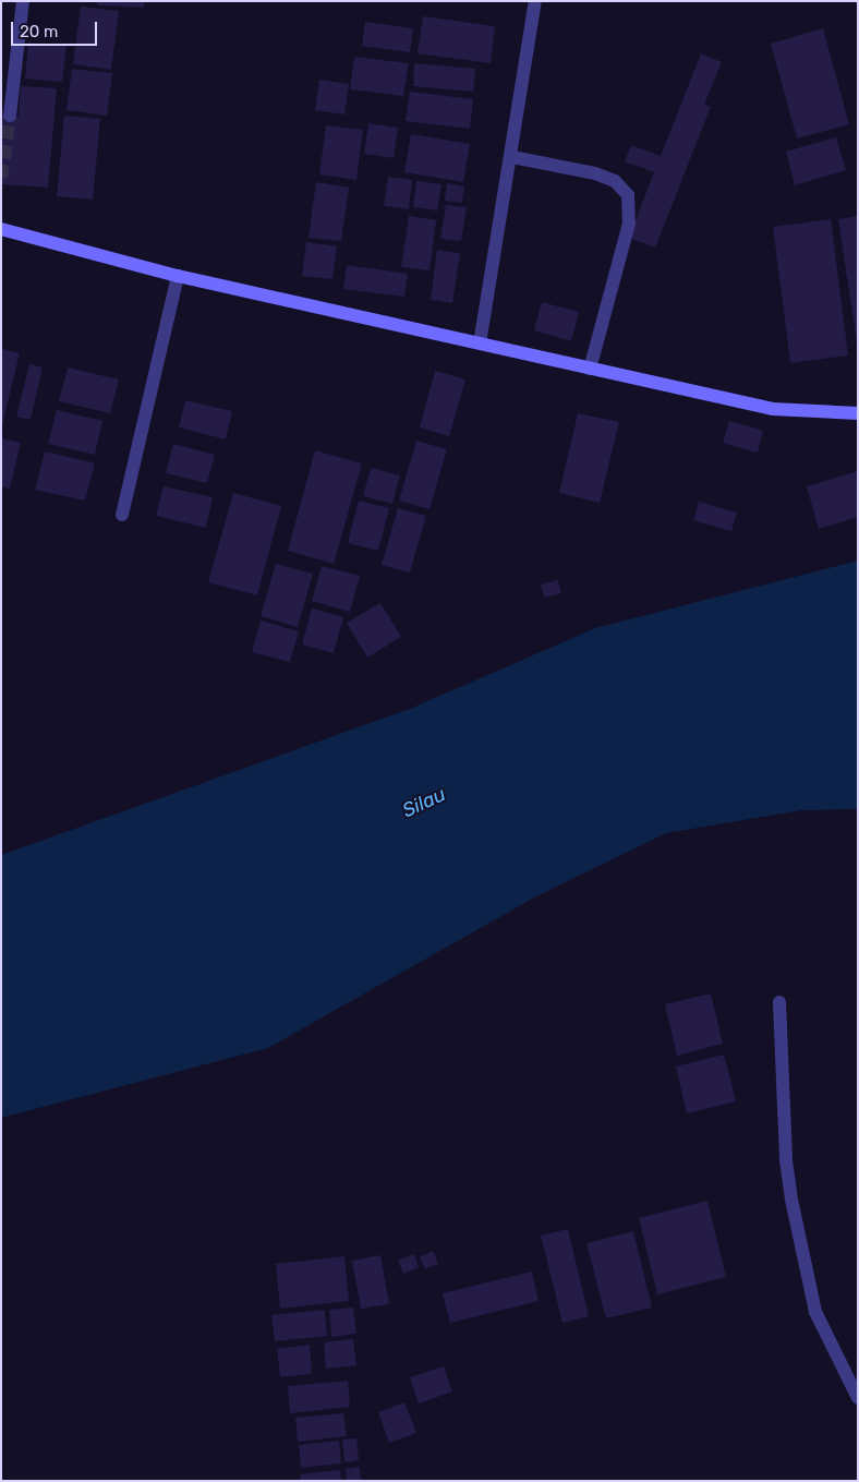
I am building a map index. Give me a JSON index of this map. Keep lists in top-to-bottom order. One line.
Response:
{"water":["Silau"],"scale_bar":"20 m"}
